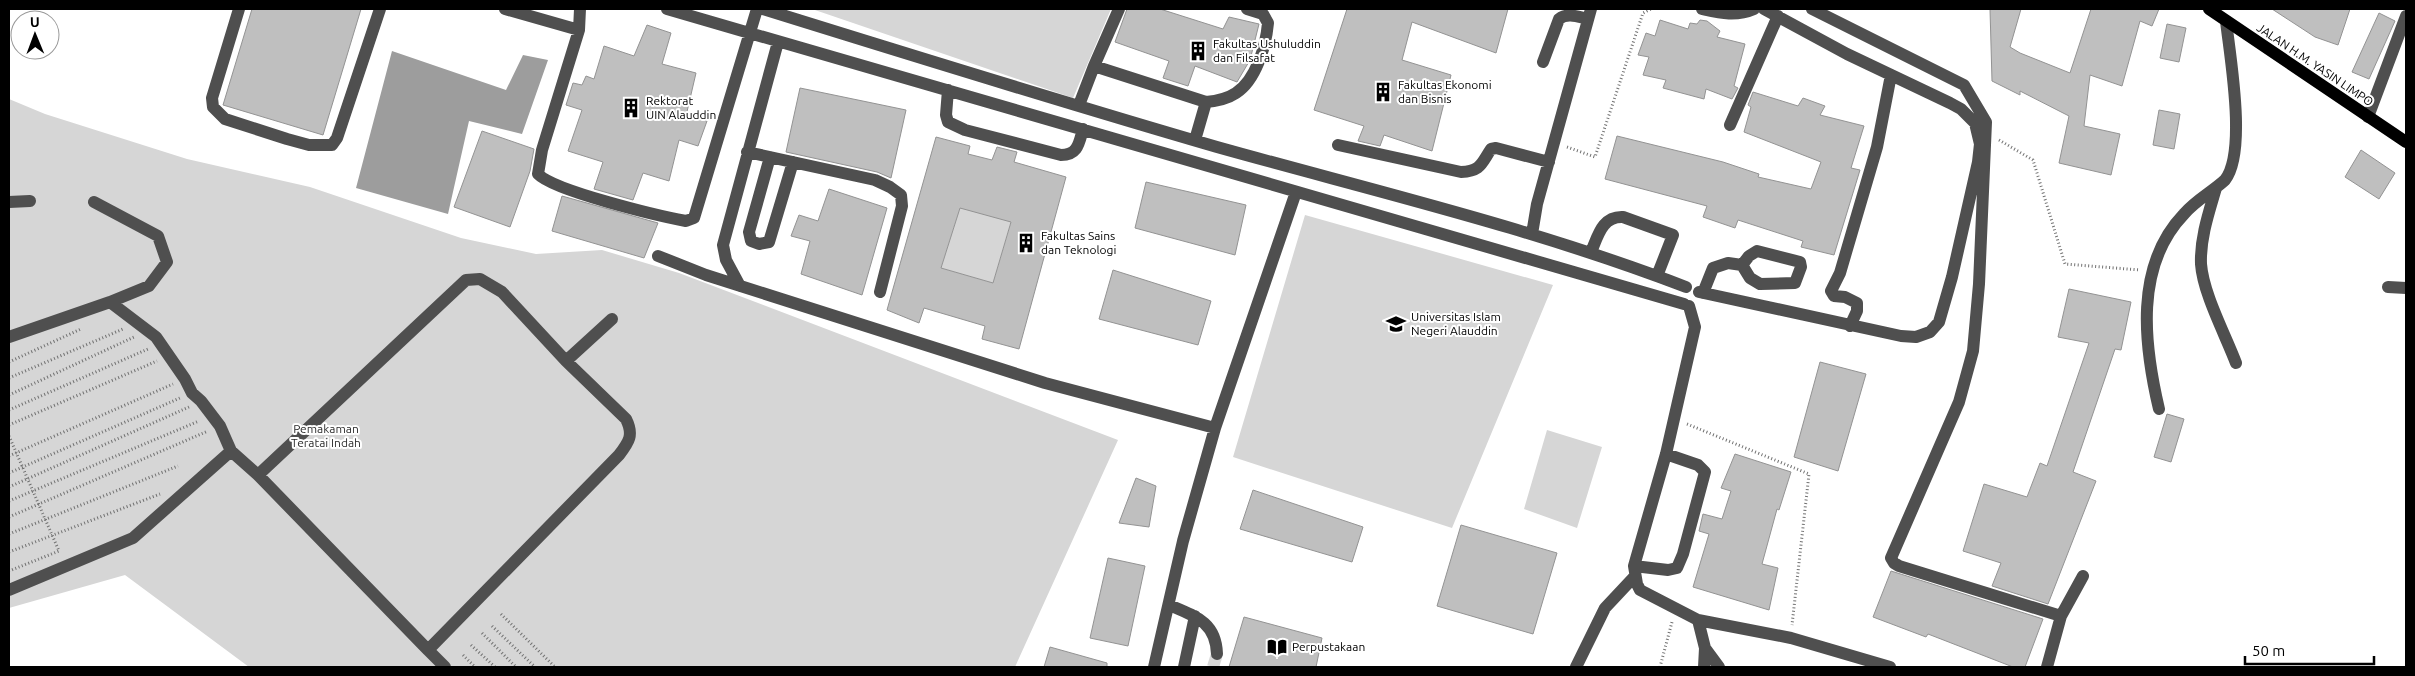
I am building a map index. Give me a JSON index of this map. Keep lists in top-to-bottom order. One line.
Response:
{"streets":{"main road":["JALAN H.M. YASIN LIMPO"]},"parks":["Pemakaman Teratai Indah"],"places":{"building":["Fakultas Ushuluddin dan Filsafat","Fakultas Ekonomi dan Bisnis","Rektorat UIN Alauddin","Fakultas Sains dan Teknologi"],"school or university":["Universitas Islam Negeri Alauddin"],"library":["Perpustakaan"]},"scale_bar":"50 m","north":"top"}
